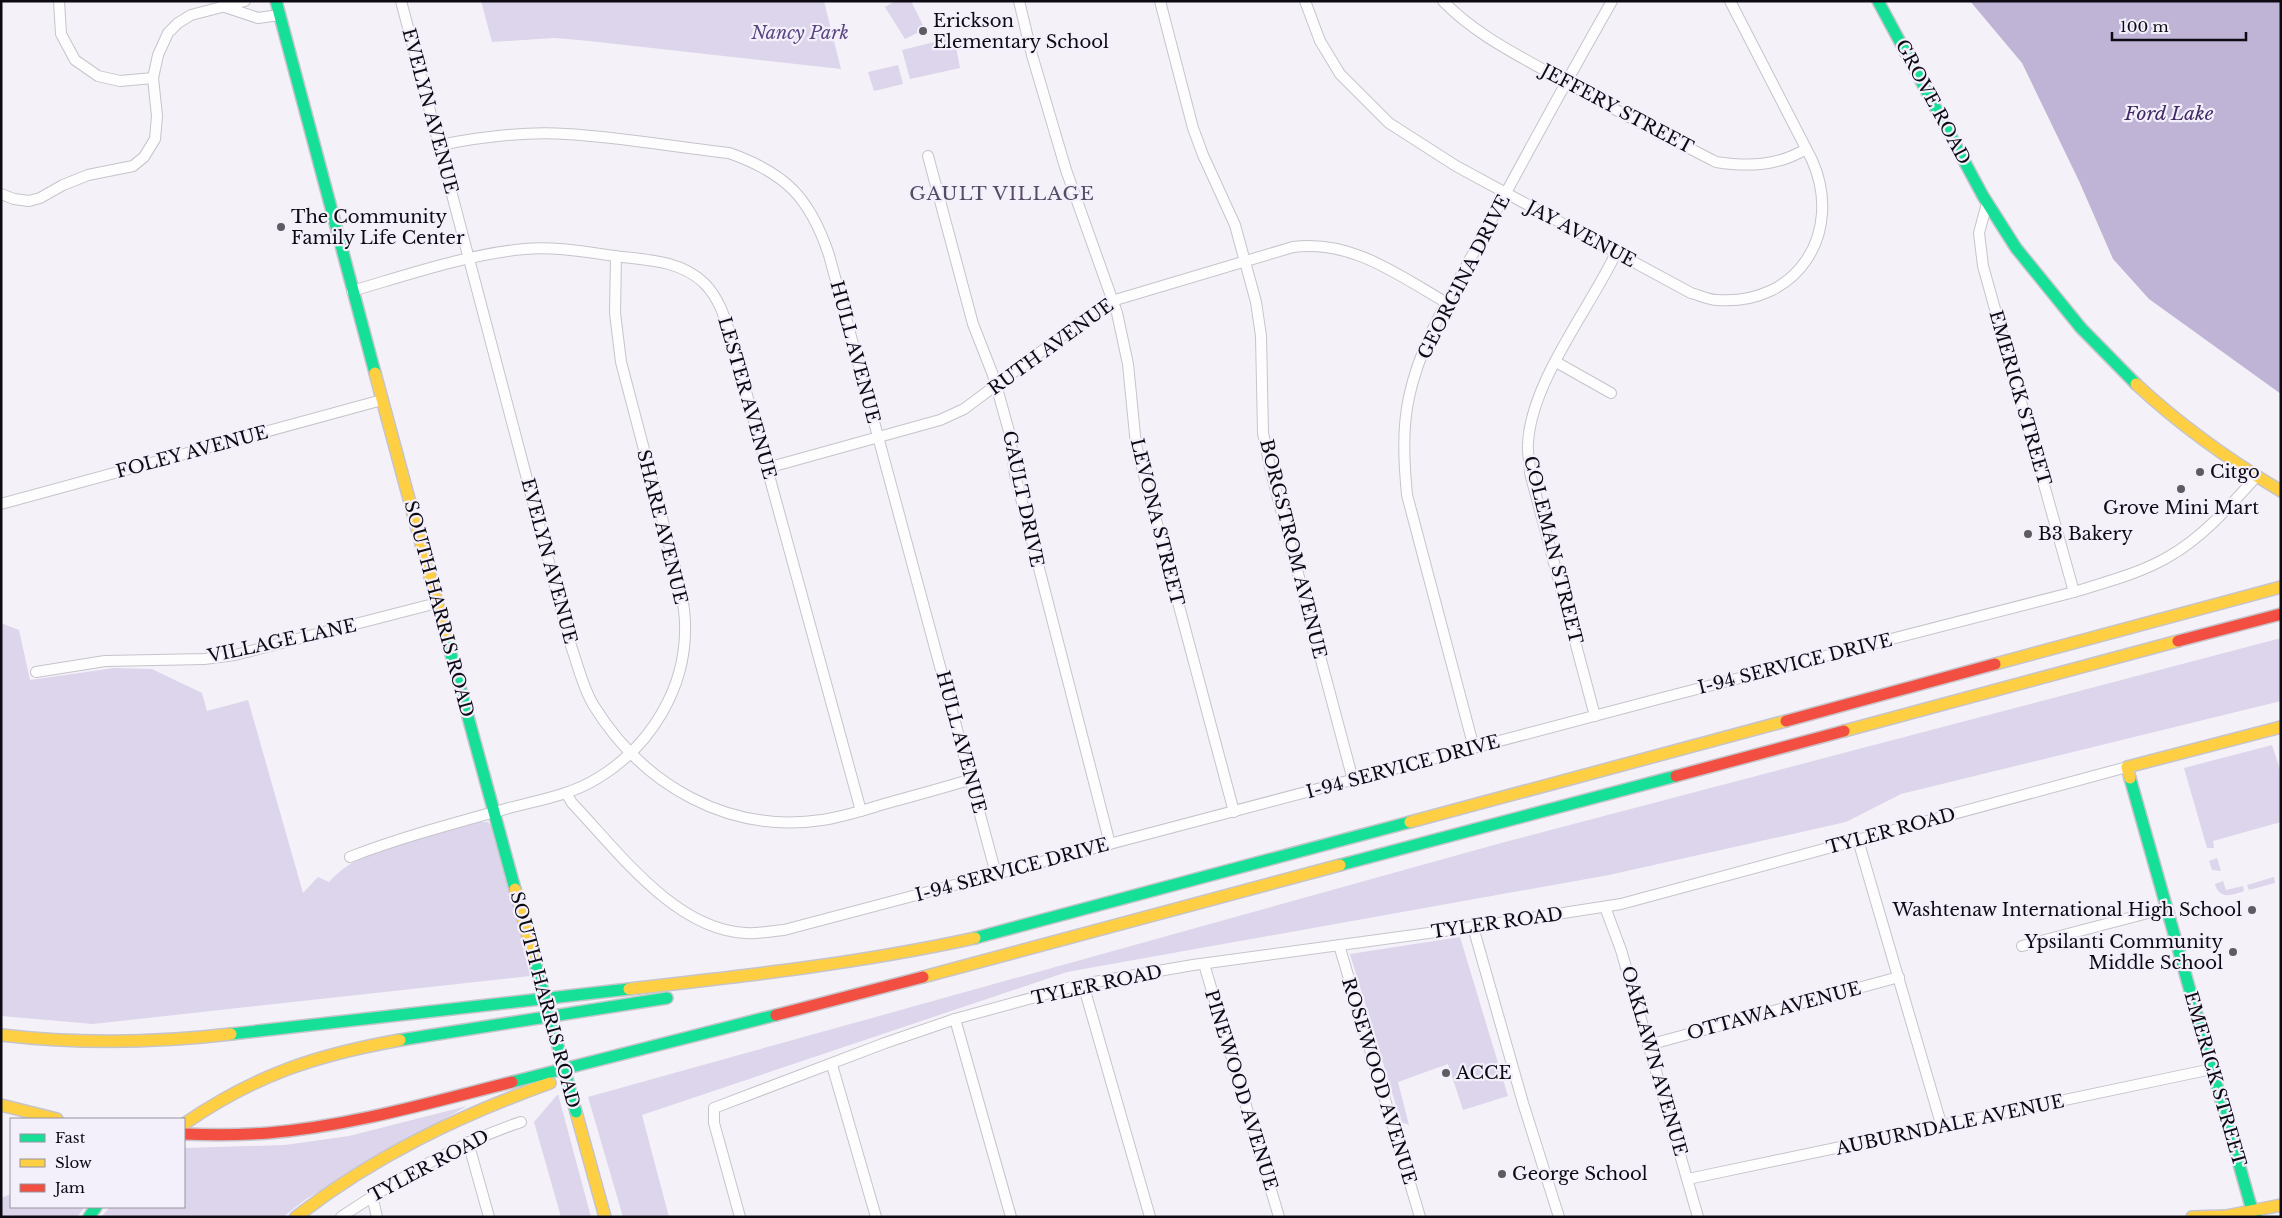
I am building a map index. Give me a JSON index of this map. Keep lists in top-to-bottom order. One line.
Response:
{"streets":{"main road":["GROVE ROAD","EMERICK STREET","SOUTH HARRIS ROAD","TYLER ROAD"],"street":["JEFFERY STREET","EVELYN AVENUE","JAY AVENUE","GEORGINA DRIVE","RUTH AVENUE","HULL AVENUE","LESTER AVENUE","FOLEY AVENUE","GAULT DRIVE","LEVONA STREET","SHARE AVENUE","BORGSTROM AVENUE","COLEMAN STREET","VILLAGE LANE","I-94 SERVICE DRIVE","OTTAWA AVENUE","OAKLAWN AVENUE","ROSEWOOD AVENUE","PINEWOOD AVENUE","AUBURNDALE AVENUE"]},"crossings":[["GROVE ROAD","EMERICK STREET"],["GROVE ROAD","I-94 SERVICE DRIVE"],["JEFFERY STREET","JAY AVENUE"],["JEFFERY STREET","GEORGINA DRIVE"],["EVELYN AVENUE","HULL AVENUE"],["EVELYN AVENUE","LESTER AVENUE"],["EVELYN AVENUE","SHARE AVENUE"],["JAY AVENUE","GEORGINA DRIVE"],["JAY AVENUE","COLEMAN STREET"],["GEORGINA DRIVE","RUTH AVENUE"],["GEORGINA DRIVE","I-94 SERVICE DRIVE"],["RUTH AVENUE","HULL AVENUE"],["RUTH AVENUE","LESTER AVENUE"],["RUTH AVENUE","GAULT DRIVE"],["RUTH AVENUE","LEVONA STREET"],["RUTH AVENUE","BORGSTROM AVENUE"],["HULL AVENUE","I-94 SERVICE DRIVE"],["LESTER AVENUE","SHARE AVENUE"],["LESTER AVENUE","SOUTH HARRIS ROAD"],["EMERICK STREET","I-94 SERVICE DRIVE"],["EMERICK STREET","TYLER ROAD"],["EMERICK STREET","AUBURNDALE AVENUE"],["FOLEY AVENUE","SOUTH HARRIS ROAD"],["GAULT DRIVE","I-94 SERVICE DRIVE"],["LEVONA STREET","I-94 SERVICE DRIVE"],["SHARE AVENUE","SOUTH HARRIS ROAD"],["SHARE AVENUE","I-94 SERVICE DRIVE"],["BORGSTROM AVENUE","I-94 SERVICE DRIVE"],["COLEMAN STREET","I-94 SERVICE DRIVE"],["SOUTH HARRIS ROAD","VILLAGE LANE"],["TYLER ROAD","OAKLAWN AVENUE"],["TYLER ROAD","ROSEWOOD AVENUE"],["TYLER ROAD","PINEWOOD AVENUE"],["OTTAWA AVENUE","OAKLAWN AVENUE"],["OAKLAWN AVENUE","AUBURNDALE AVENUE"]],"districts":["GAULT VILLAGE"],"water":["Ford Lake"],"parks":["Nancy Park"],"places":["Erickson Elementary School","The Community Family Life Center","Citgo","Grove Mini Mart","B3 Bakery","Washtenaw International High School","Ypsilanti Community Middle School","ACCE","George School"],"legend":["Fast","Slow","Jam"],"scale_bar":"100 m"}
